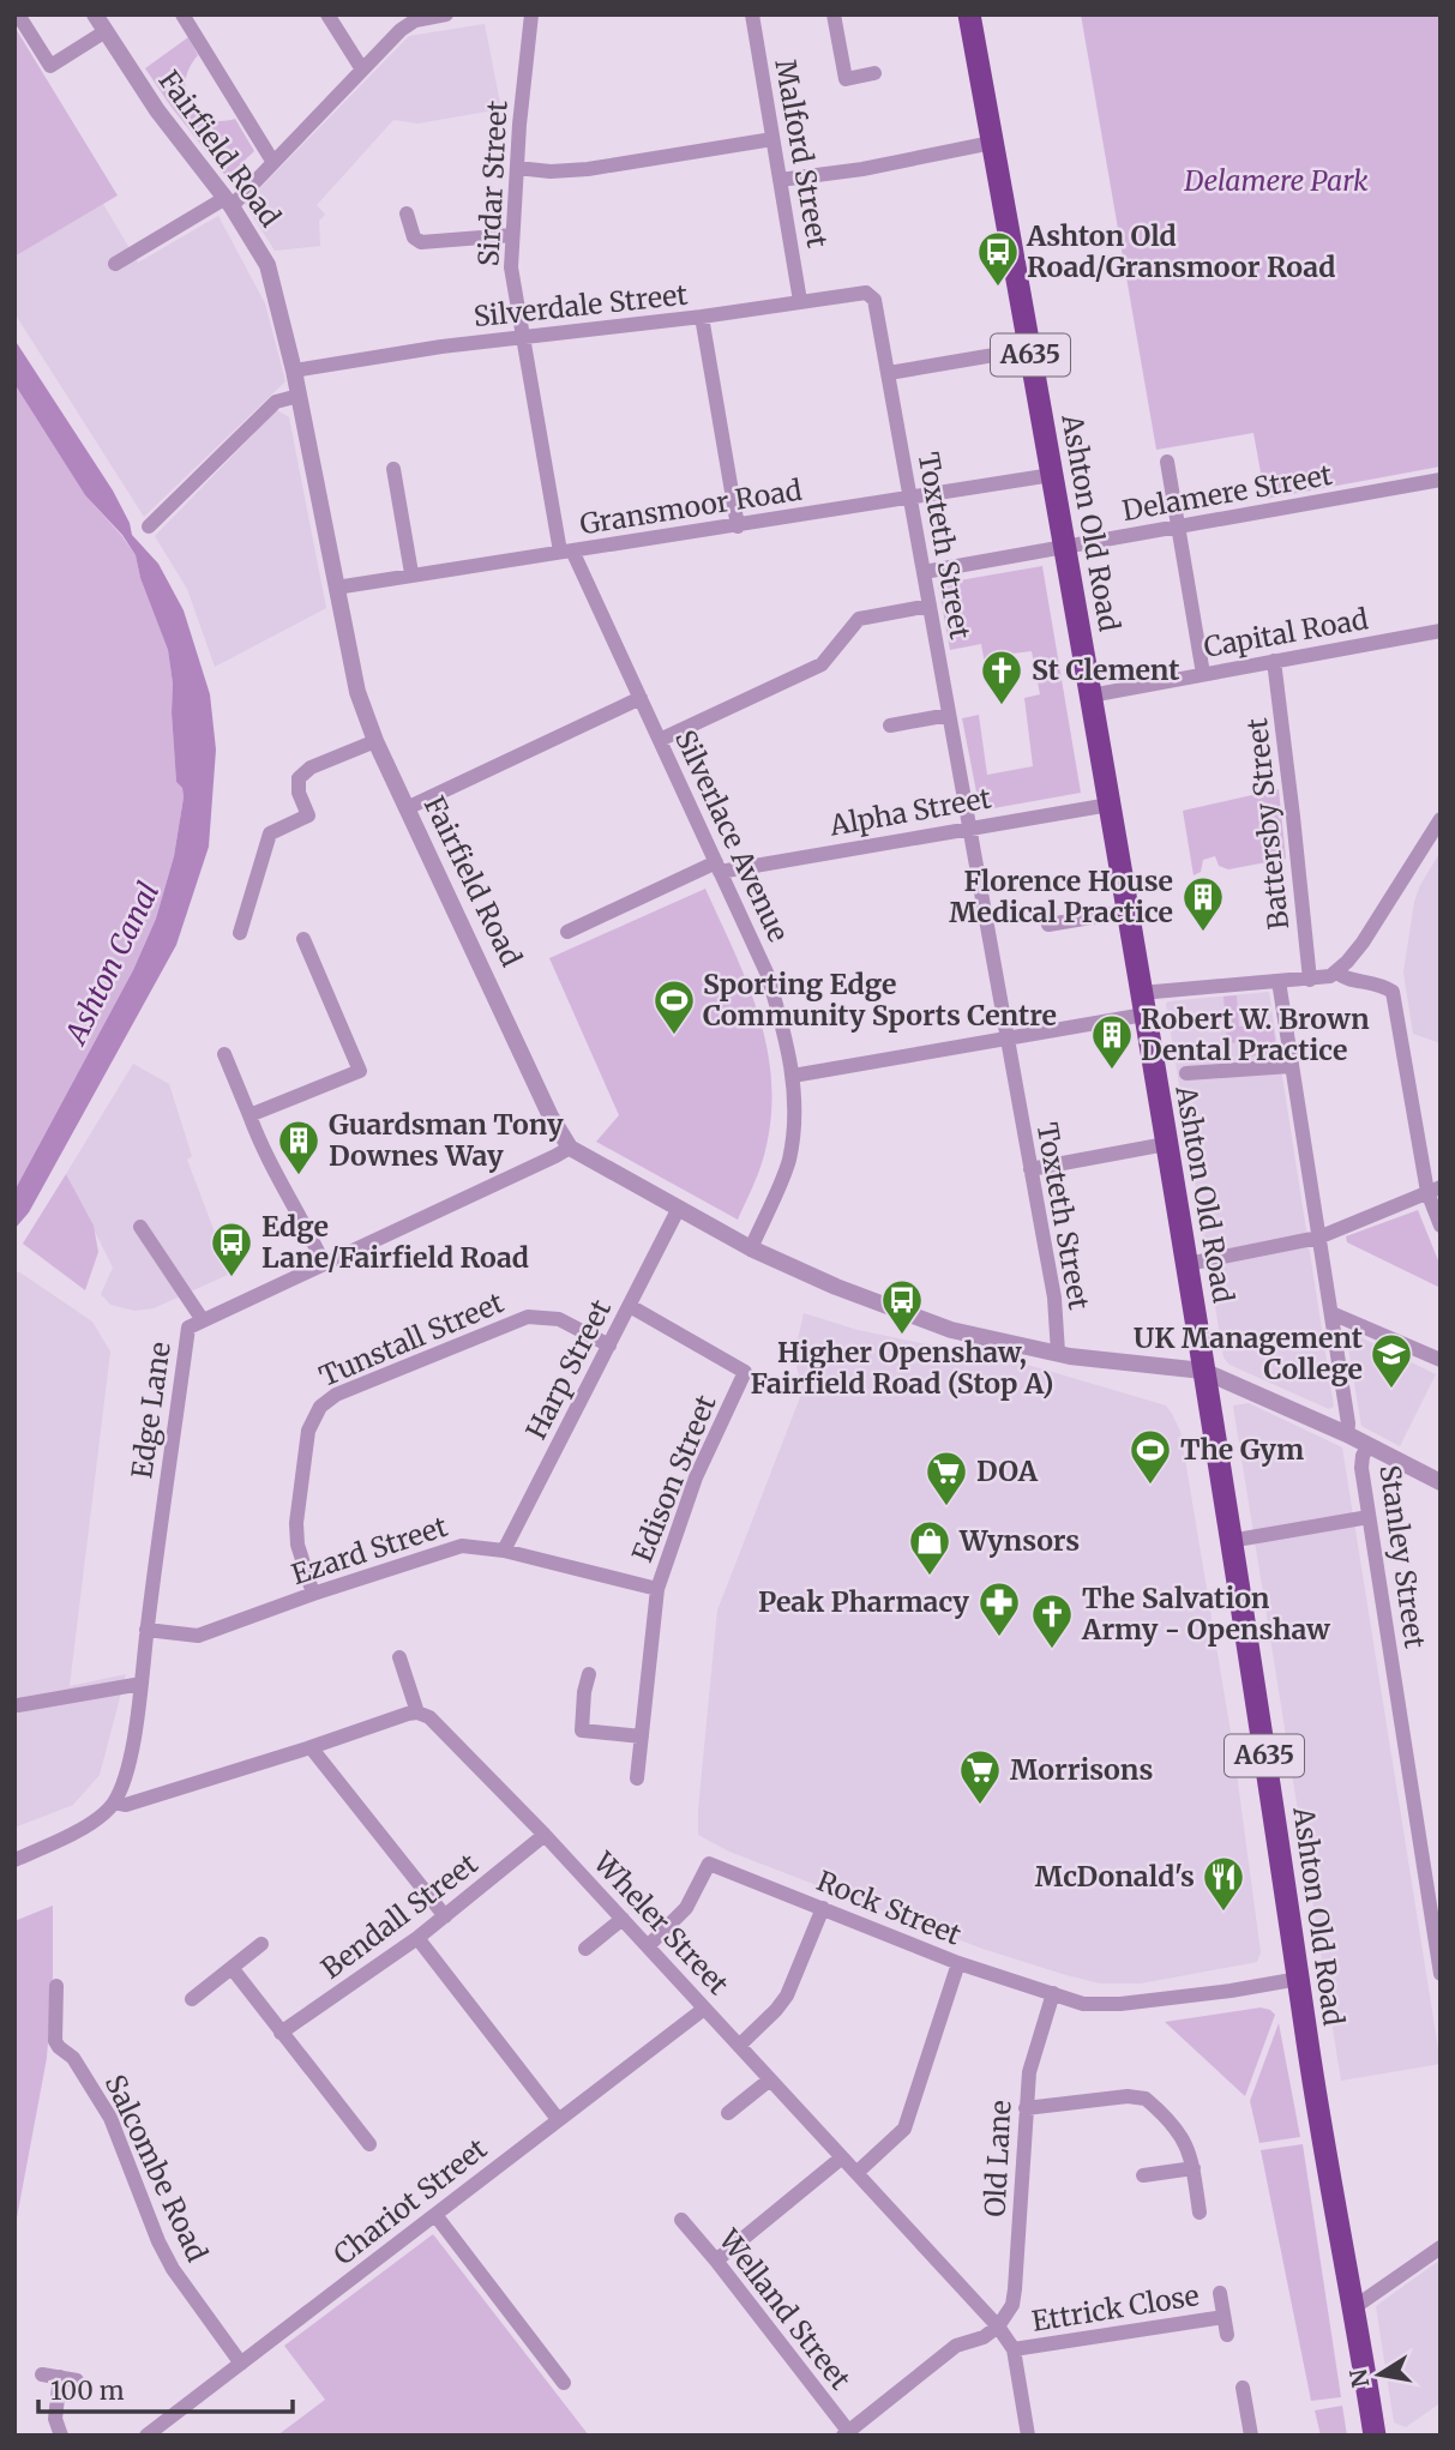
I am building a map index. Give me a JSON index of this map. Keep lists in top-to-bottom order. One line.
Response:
{"streets":{"highway":["A635","Ashton Old Road"],"street":["Fairfield Road","Malford Street","Sirdar Street","Silverdale Street","Delamere Street","Gransmoor Road","Toxteth Street","Capital Road","Alpha Street","Battersby Street","Silverlace Avenue","Tunstall Street","Harp Street","Edge Lane","Edison Street","Ezard Street","Stanley Street","Rock Street","Bendall Street","Wheler Street","Old Lane","Salcombe Road","Chariot Street","Ettrick Close","Welland Street"]},"crossings":[["Fairfield Road","Silverdale Street"],["Fairfield Road","Gransmoor Road"],["Fairfield Road","Ashton Old Road"],["Fairfield Road","Toxteth Street"],["Fairfield Road","Silverlace Avenue"],["Fairfield Road","Harp Street"],["Fairfield Road","Edge Lane"],["Fairfield Road","Stanley Street"],["Malford Street","Silverdale Street"],["Sirdar Street","Silverdale Street"],["Sirdar Street","Gransmoor Road"],["Sirdar Street","Silverlace Avenue"],["Silverdale Street","Toxteth Street"],["Delamere Street","Ashton Old Road"],["Delamere Street","Toxteth Street"],["Gransmoor Road","Ashton Old Road"],["Gransmoor Road","Toxteth Street"],["Gransmoor Road","Silverlace Avenue"],["Ashton Old Road","Capital Road"],["Ashton Old Road","Alpha Street"],["Ashton Old Road","Rock Street"],["Toxteth Street","Alpha Street"],["Capital Road","Battersby Street"],["Alpha Street","Silverlace Avenue"],["Tunstall Street","Harp Street"],["Tunstall Street","Ezard Street"],["Harp Street","Edison Street"],["Harp Street","Ezard Street"],["Edge Lane","Ezard Street"],["Edison Street","Ezard Street"],["Rock Street","Wheler Street"],["Rock Street","Old Lane"],["Bendall Street","Wheler Street"],["Wheler Street","Old Lane"],["Wheler Street","Chariot Street"],["Wheler Street","Ettrick Close"],["Salcombe Road","Chariot Street"]],"water":["Ashton Canal"],"parks":["Delamere Park"],"places":{"bus stop":["Ashton Old Road/Gransmoor Road","Edge Lane/Fairfield Road","Higher Openshaw, Fairfield Road (Stop A)"],"church":["St Clement","The Salvation Army - Openshaw"],"building":["Florence House Medical Practice","Robert W. Brown Dental Practice","Guardsman Tony Downes Way"],"sports":["Sporting Edge Community Sports Centre","The Gym"],"school or university":["UK Management College"],"supermarket":["DOA","Morrisons"],"shop":["Wynsors"],"pharmacy":["Peak Pharmacy"],"restaurant":["McDonald's"]},"scale_bar":"100 m","north":"left"}
